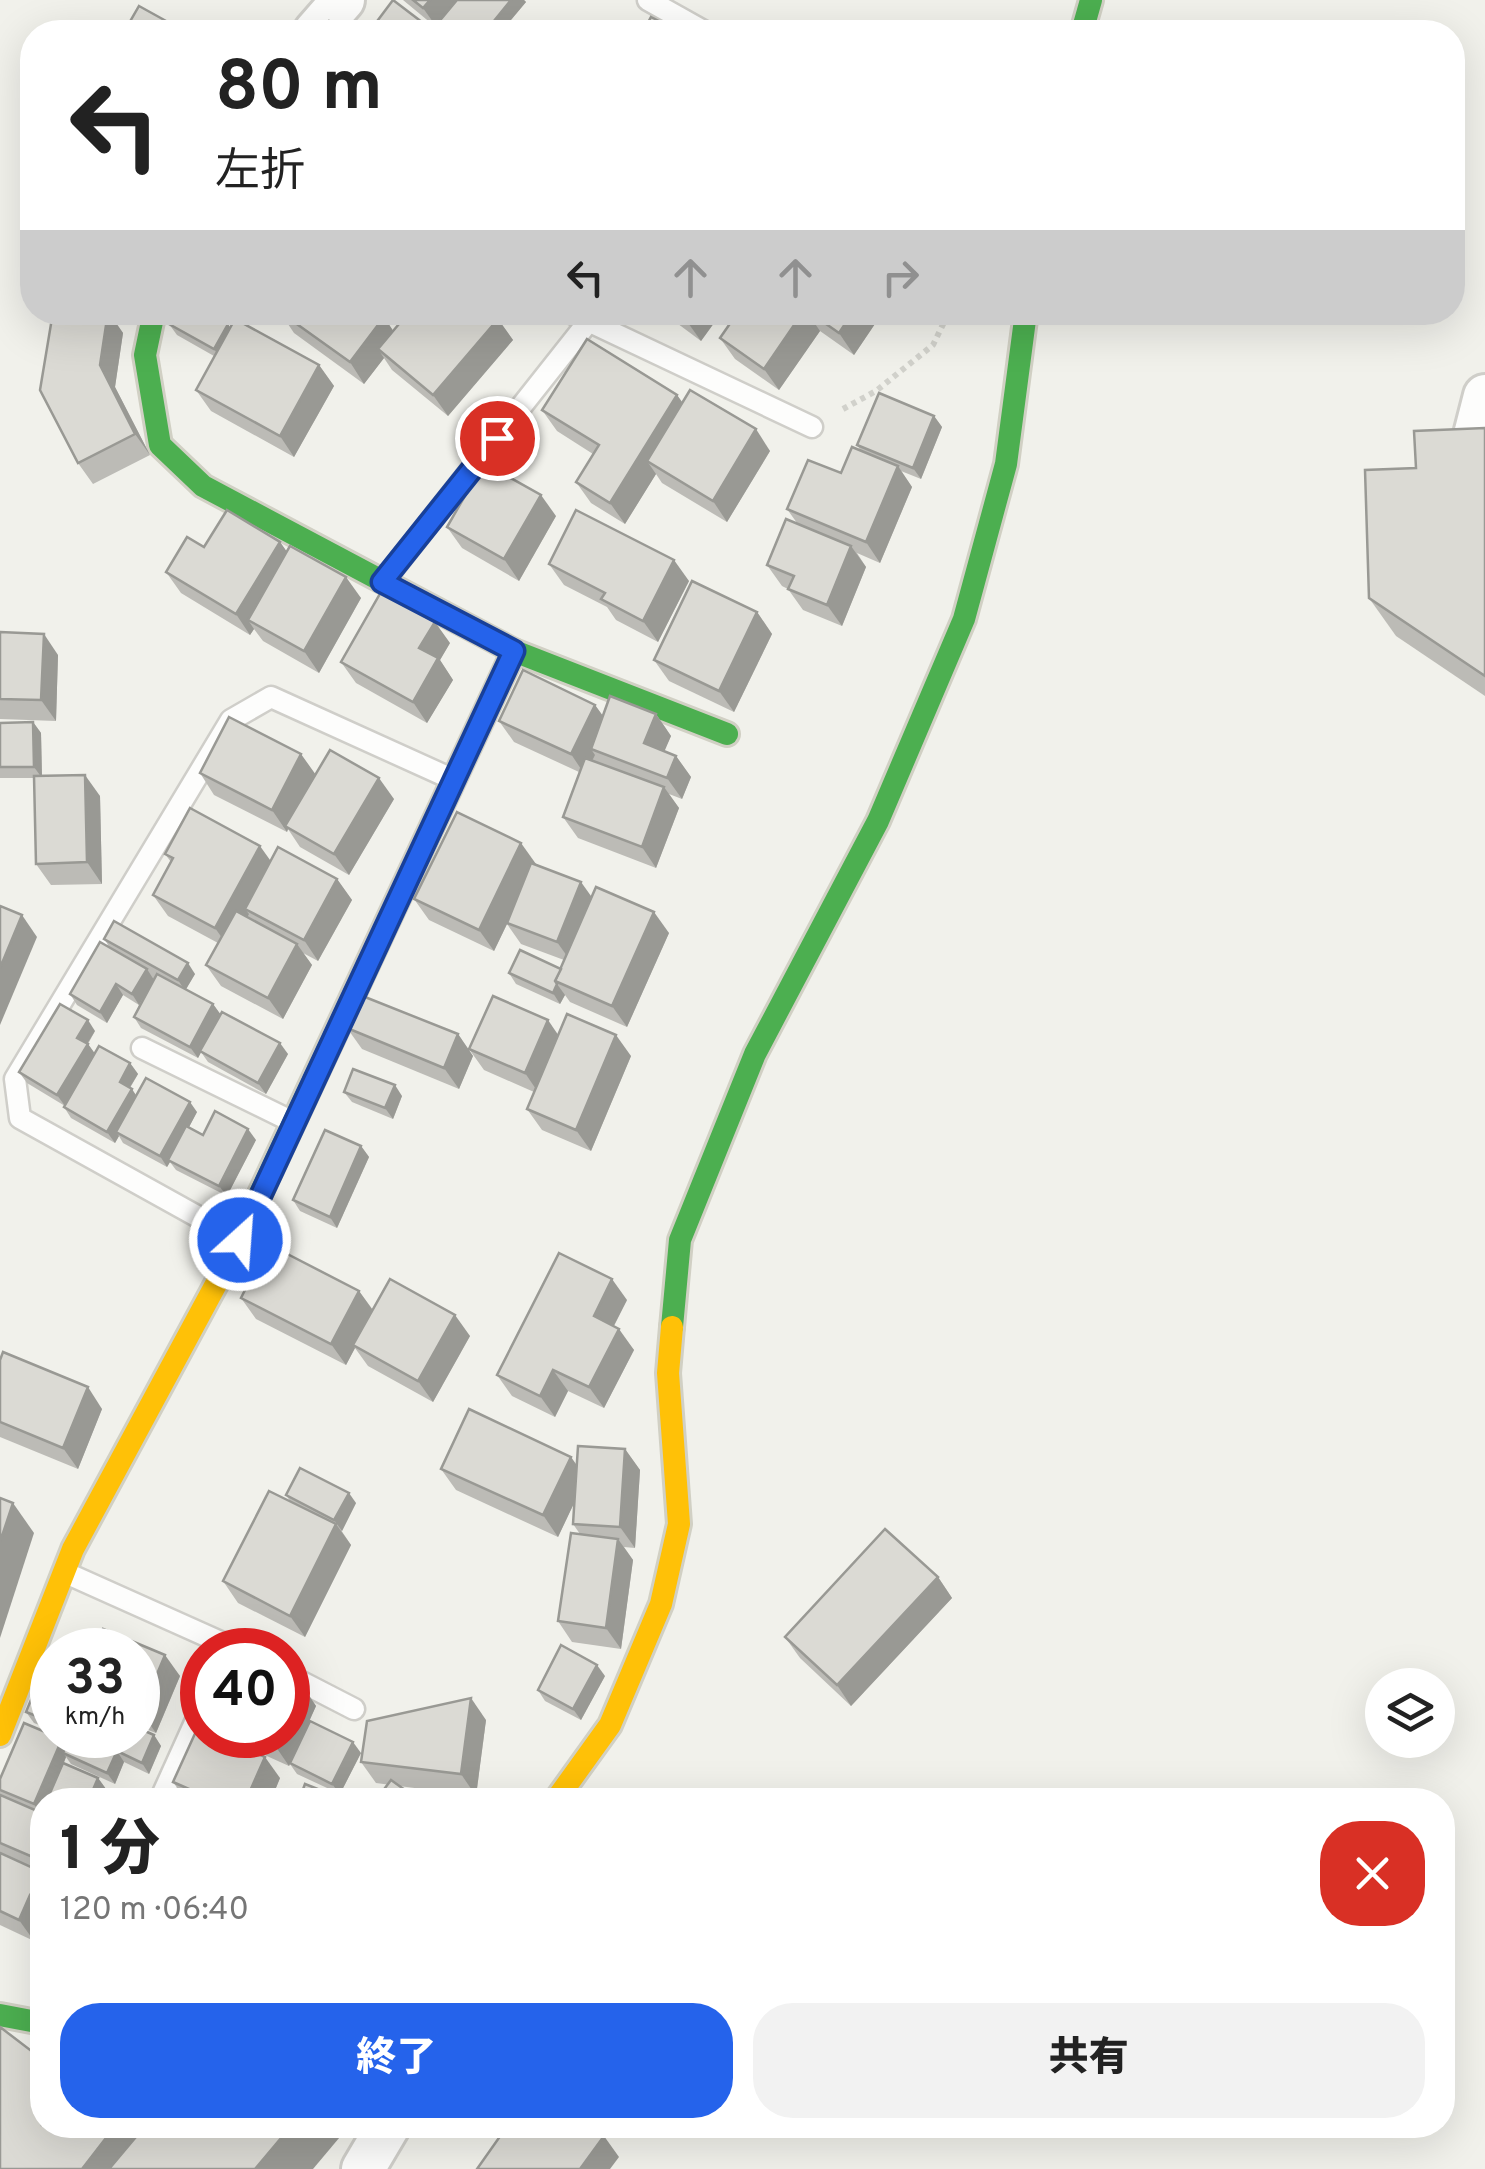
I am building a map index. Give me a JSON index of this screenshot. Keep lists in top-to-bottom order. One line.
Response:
{"page":{"turn":["80 m","左折"],"speed":"33 km/h","limit":"40","heading":["1 分","120 m · 06:40"],"buttons":["終了","共有"]}}
